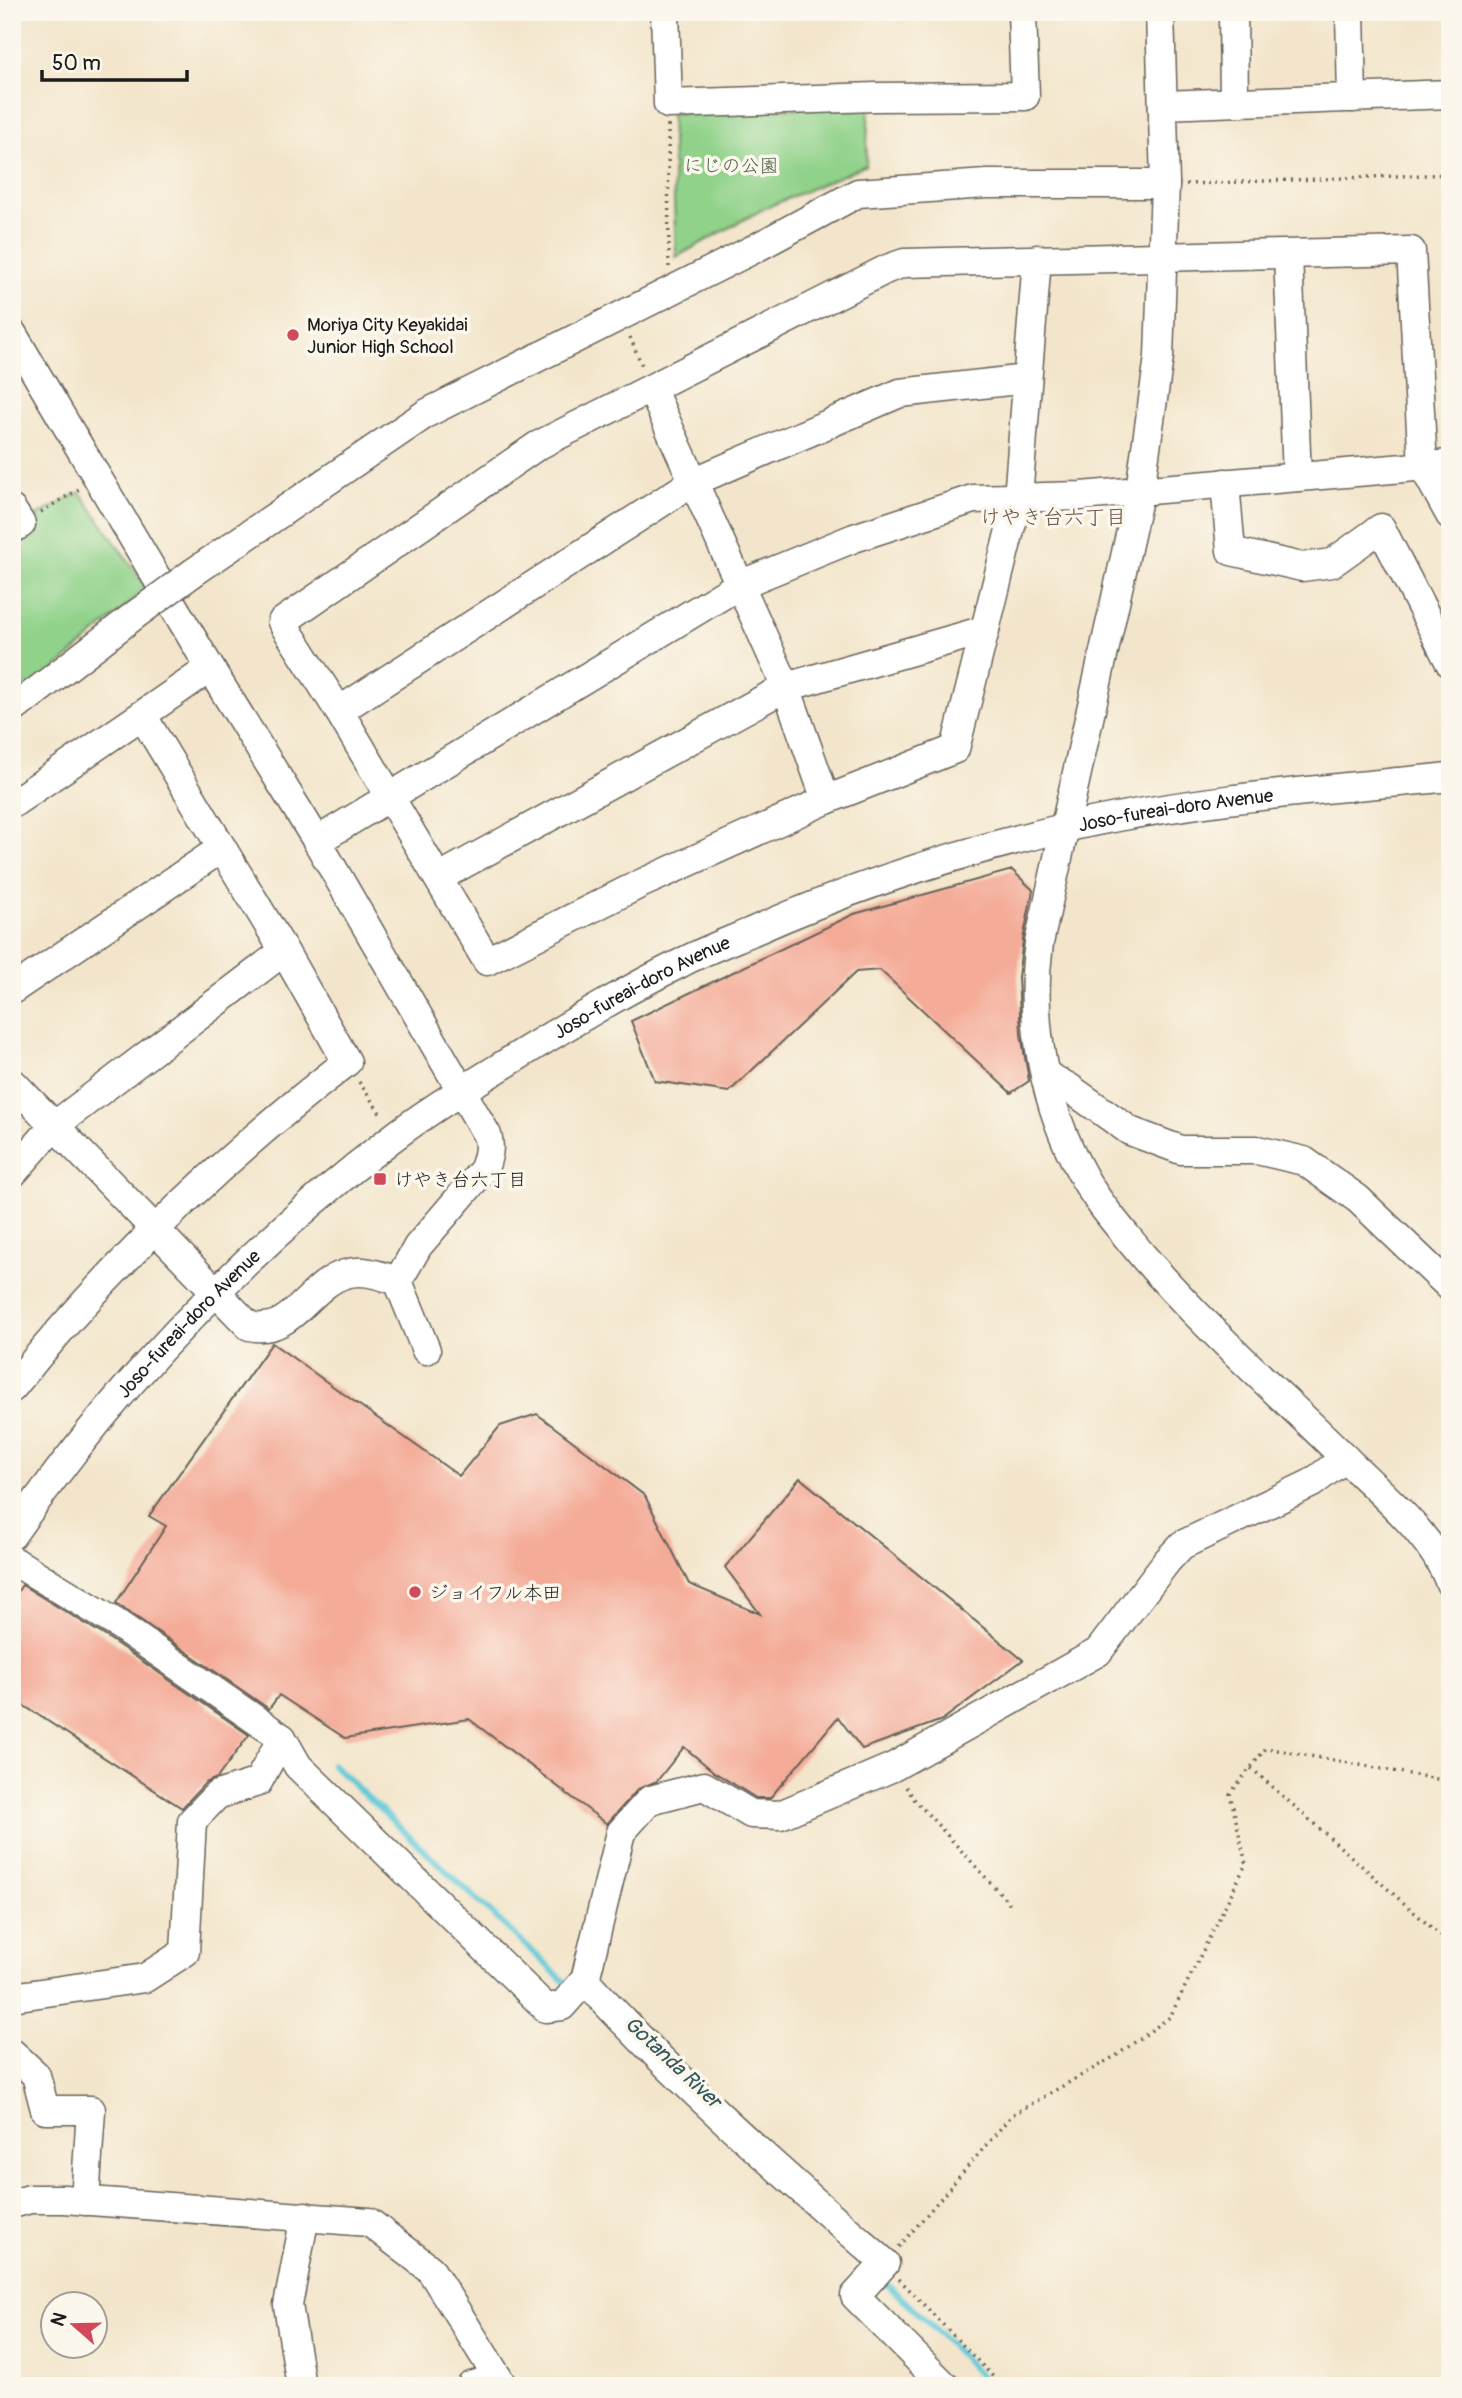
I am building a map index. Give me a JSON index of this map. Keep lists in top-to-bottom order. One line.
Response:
{"streets":{"street":["Joso-fureai-doro Avenue"]},"districts":["けやき台六丁目"],"water":["Gotanda River"],"parks":["にじの公園"],"places":{"other":["Moriya City Keyakidai Junior High School","ジョイフル本田"],"transit":["けやき台六丁目"]},"scale_bar":"50 m","north":"left"}
